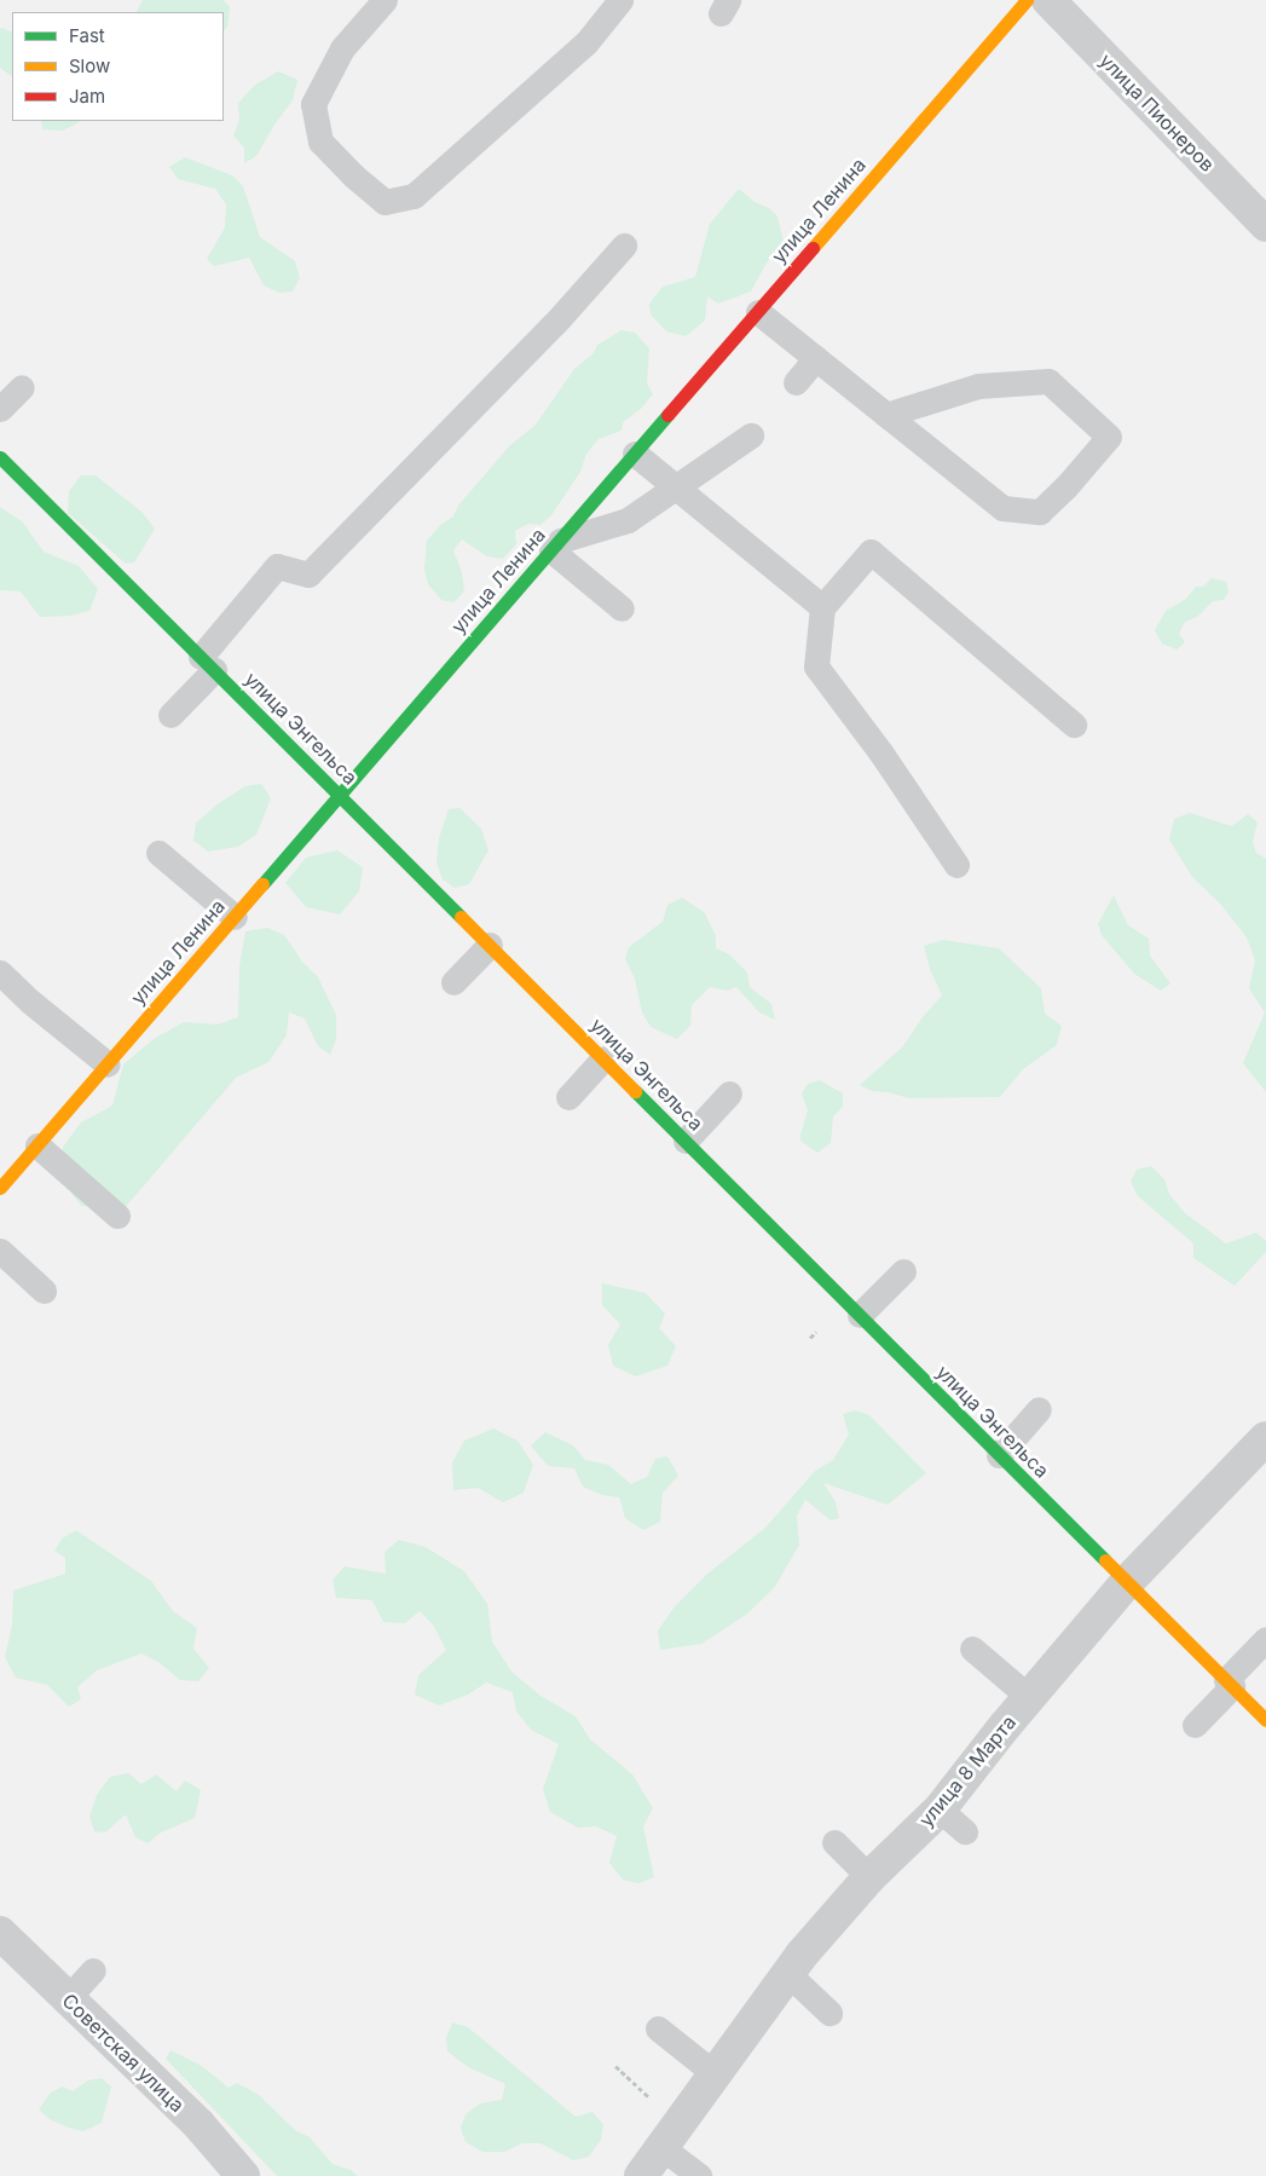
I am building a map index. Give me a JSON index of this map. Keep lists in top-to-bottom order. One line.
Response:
{"streets":{"street":["улица Пионеров","улица Ленина","улица Энгельса","улица 8 Марта","Советская улица"]},"crossings":[["улица Ленина","улица Энгельса"],["улица Энгельса","улица 8 Марта"]],"legend":["Fast","Slow","Jam"]}
